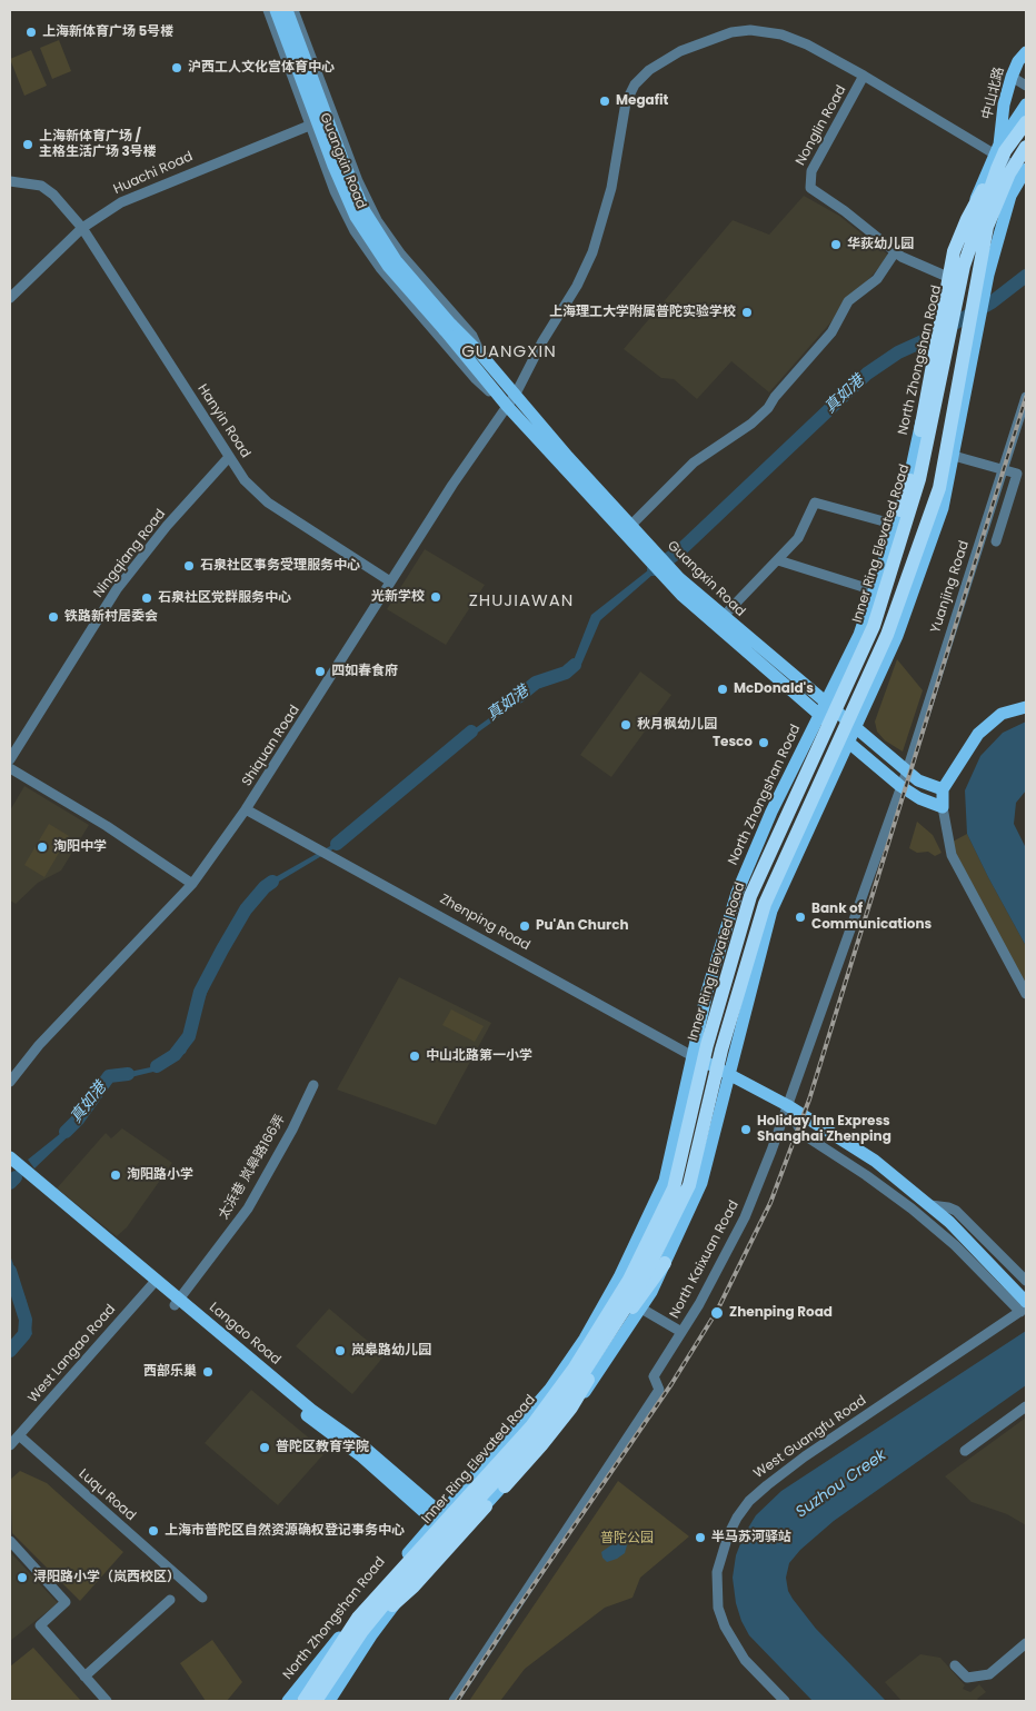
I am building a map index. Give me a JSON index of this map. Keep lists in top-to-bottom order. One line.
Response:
{"streets":{"highway":["Inner Ring Elevated Road"],"main road":["中山北路","Guangxin Road","North Zhongshan Road","Zhenping Road","Langao Road"],"street":["Nonglin Road","Huachi Road","Hanyin Road","Ningqiang Road","Yuanjing Road","Shiquan Road","太浜巷 岚皋路166弄","North Kaixuan Road","West Langao Road","West Guangfu Road","Luqu Road"]},"crossings":[["中山北路","North Zhongshan Road"],["中山北路","Inner Ring Elevated Road"],["Nonglin Road","Guangxin Road"],["Nonglin Road","North Zhongshan Road"],["Nonglin Road","Shiquan Road"],["Guangxin Road","Huachi Road"],["Guangxin Road","North Zhongshan Road"],["Guangxin Road","Yuanjing Road"],["Guangxin Road","Shiquan Road"],["Guangxin Road","North Kaixuan Road"],["Huachi Road","Hanyin Road"],["North Zhongshan Road","Inner Ring Elevated Road"],["North Zhongshan Road","Zhenping Road"],["North Zhongshan Road","Langao Road"],["Hanyin Road","Ningqiang Road"],["Hanyin Road","Shiquan Road"],["Yuanjing Road","North Kaixuan Road"],["Shiquan Road","Zhenping Road"],["Zhenping Road","North Kaixuan Road"],["Zhenping Road","West Guangfu Road"],["太浜巷 岚皋路166弄","Langao Road"],["Langao Road","West Langao Road"],["West Langao Road","Luqu Road"]],"districts":["GUANGXIN","ZHUJIAWAN"],"water":["真如港","Suzhou Creek"],"parks":["普陀公园"],"places":["上海新体育广场 5号楼","沪西工人文化宫体育中心","Megafit","上海新体育广场 / 主格生活广场 3号楼","华荻幼儿园","上海理工大学附属普陀实验学校","石泉社区事务受理服务中心","光新学校","石泉社区党群服务中心","铁路新村居委会","四如春食府","McDonald's","秋月枫幼儿园","Tesco","洵阳中学","Bank of Communications","Pu'An Church","中山北路第一小学","Holiday Inn Express Shanghai Zhenping","洵阳路小学","Zhenping Road","岚皋路幼儿园","西部乐巢","普陀区教育学院","上海市普陀区自然资源确权登记事务中心","半马苏河驿站","浔阳路小学（岚西校区）"]}
